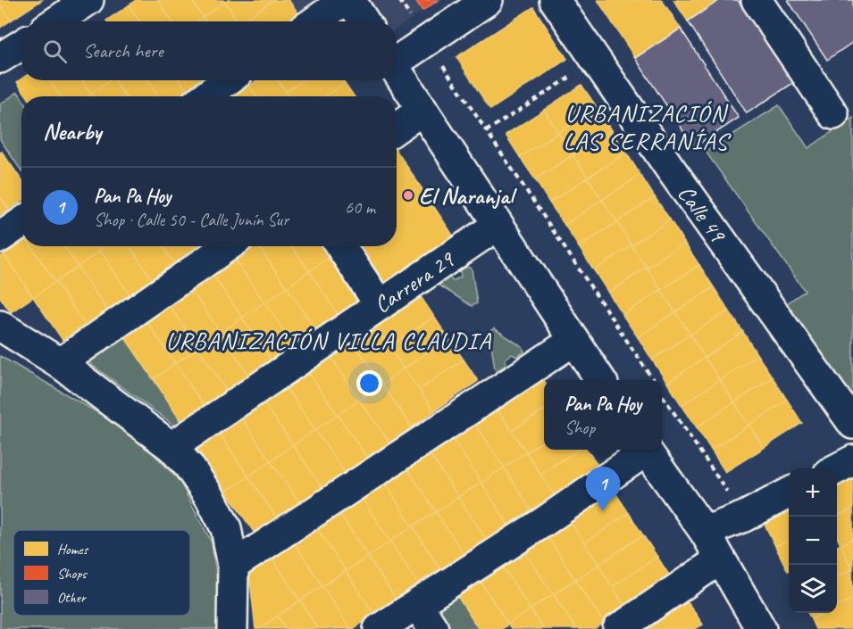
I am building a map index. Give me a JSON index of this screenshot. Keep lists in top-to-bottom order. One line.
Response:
{"streets":{"street":["Calle 49","Carrera 29"]},"districts":["URBANIZACIÓN LAS SERRANÍAS","URBANIZACIÓN VILLA CLAUDIA"],"places":["El Naranjal"],"legend":["Homes","Shops","Other"],"page":{"search":"Search here","heading":"Nearby","list":[{"mark":"1","name":"Pan Pa Hoy","note":"Shop · Calle 50 - Calle Junín Sur","value":"60 m"}],"popup":["Pan Pa Hoy","Shop"],"pins":"1","map_buttons":["+","−"]}}
